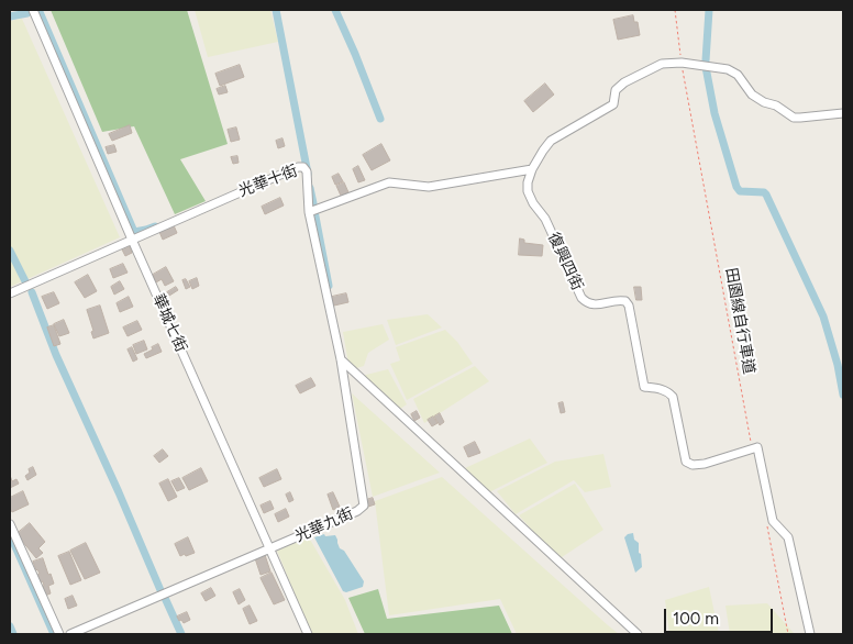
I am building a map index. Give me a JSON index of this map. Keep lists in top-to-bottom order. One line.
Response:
{"streets":{"street":["光華十街","復興四街","華城七街","光華九街"],"path":["田園線自行車道"]},"crossings":[["光華十街","華城七街"],["光華十街","光華九街"],["復興四街","田園線自行車道"],["華城七街","光華九街"]],"scale_bar":"100 m"}
